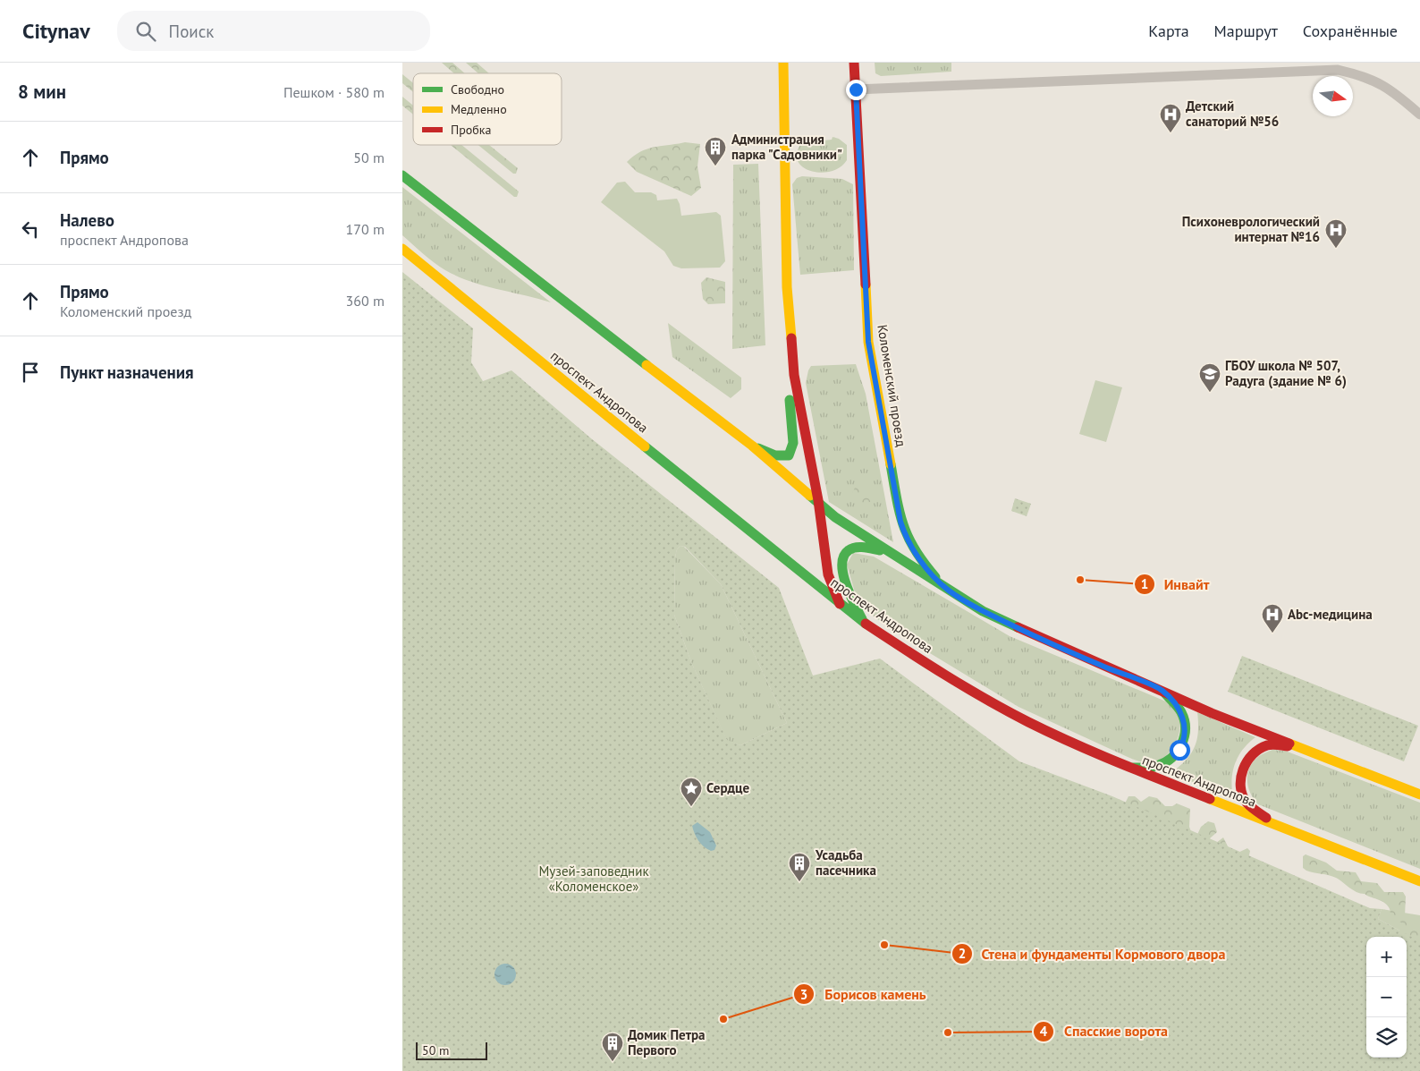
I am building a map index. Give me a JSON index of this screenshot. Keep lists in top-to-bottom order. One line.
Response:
{"streets":{"main road":["Коломенский проезд","проспект Андропова"]},"parks":["Музей-заповедник «Коломенское»"],"places":{"hospital":["Детский санаторий №56","Психоневрологический интернат №16","Abc-медицина"],"building":["Администрация парка \"Садовники\"","Усадьба пасечника","Домик Петра Первого"],"school or university":["ГБОУ школа № 507, Радуга (здание № 6)"],"other":["Инвайт","Стена и фундаменты Кормового двора","Борисов камень","Спасские ворота"],"place":["Сердце"]},"legend":["Свободно","Медленно","Пробка"],"scale_bar":"50 m","north":"right","page":{"header":"Citynav","search":"Поиск","nav":["Карта","Маршрут","Сохранённые"],"heading":["8 мин","Пешком · 580 m"],"list":[["Прямо","50 m"],["Налево","проспект Андропова","170 m"],["Прямо","Коломенский проезд","360 m"],"Пункт назначения"],"map_buttons":["+","−"],"scale":"50 m"}}
